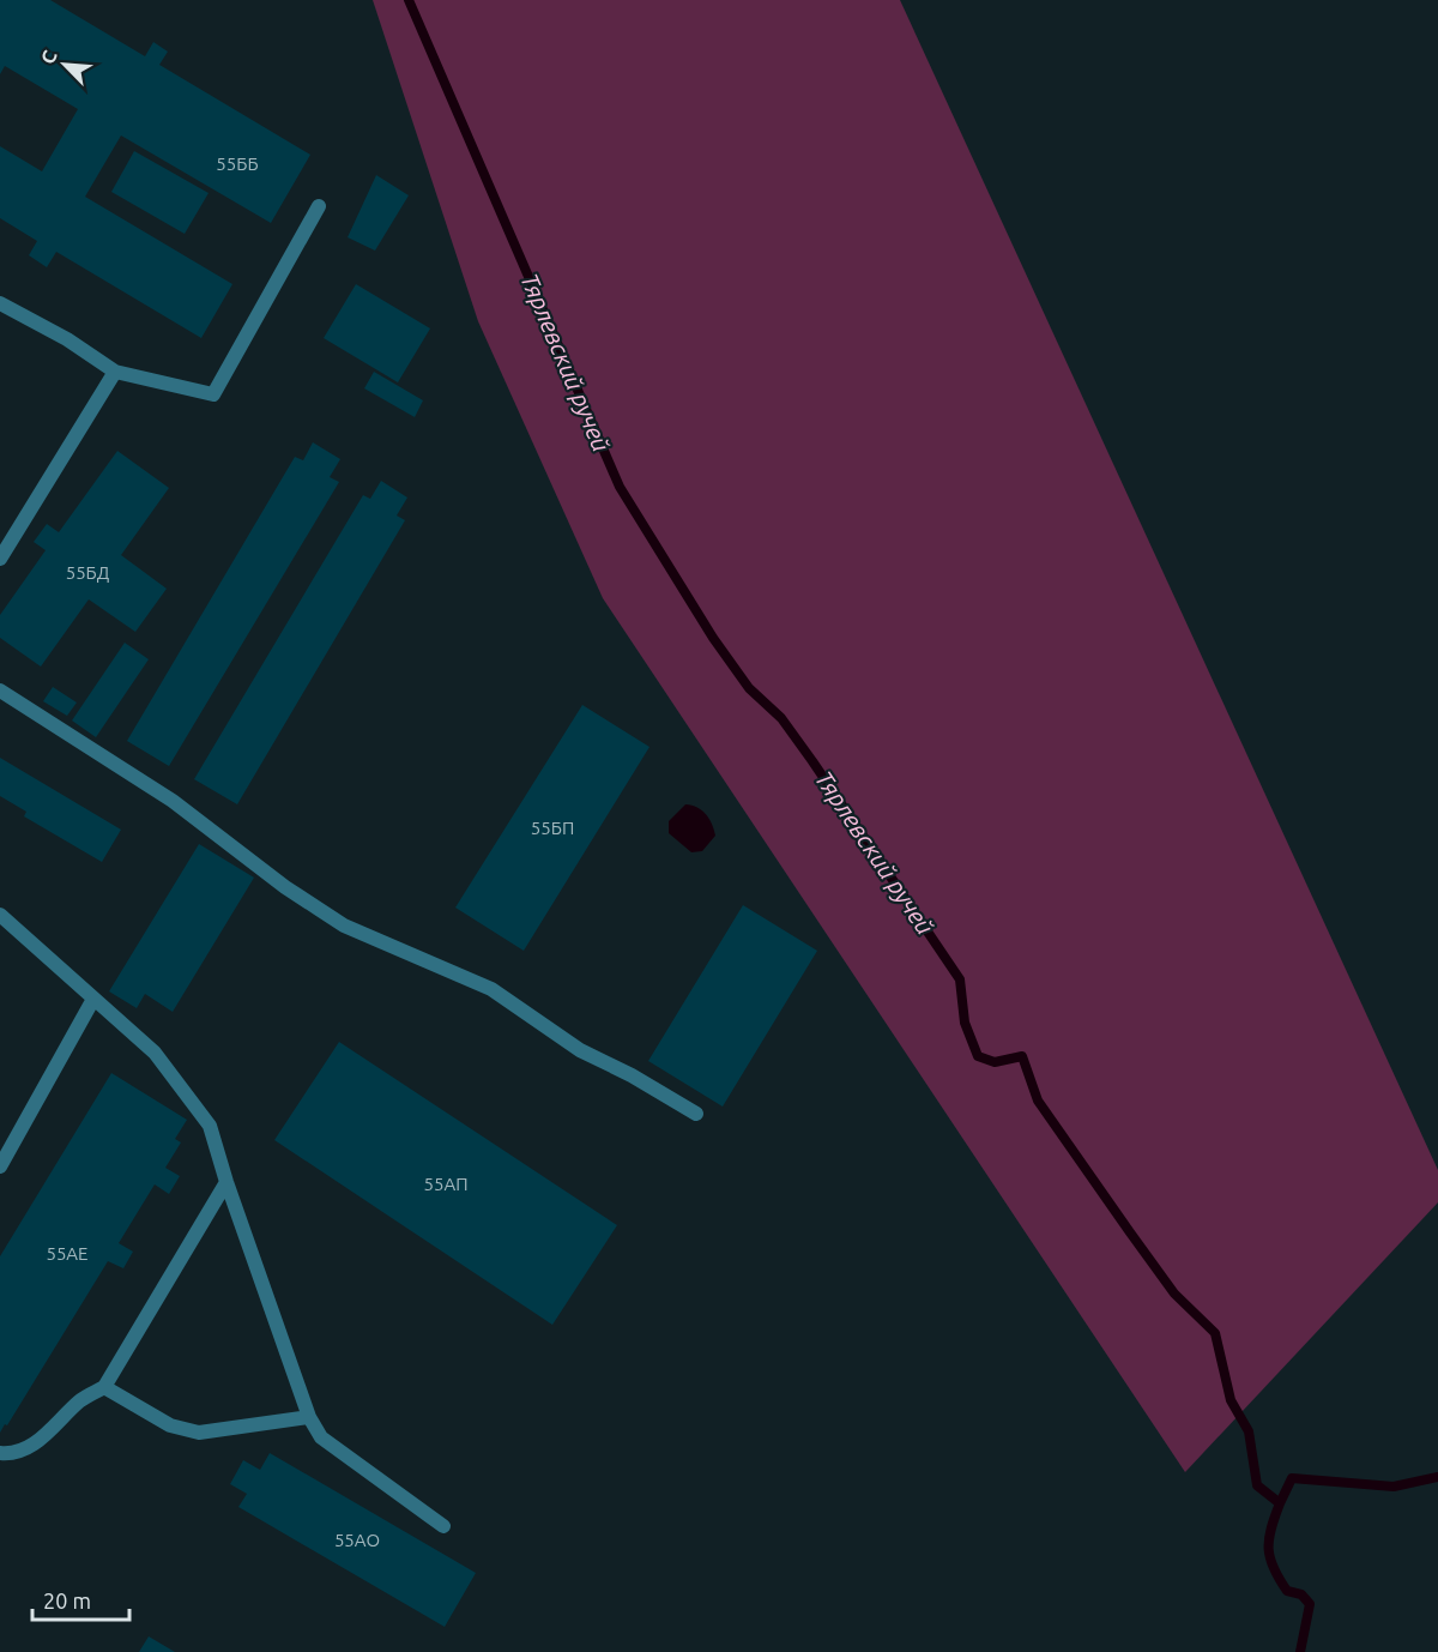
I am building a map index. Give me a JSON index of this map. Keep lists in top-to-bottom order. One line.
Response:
{"water":["Тярлевский ручей"],"house_numbers":["55ББ","55БД","55БП","55АП","55АЕ","55АО"],"scale_bar":"20 m","north":"top left"}
